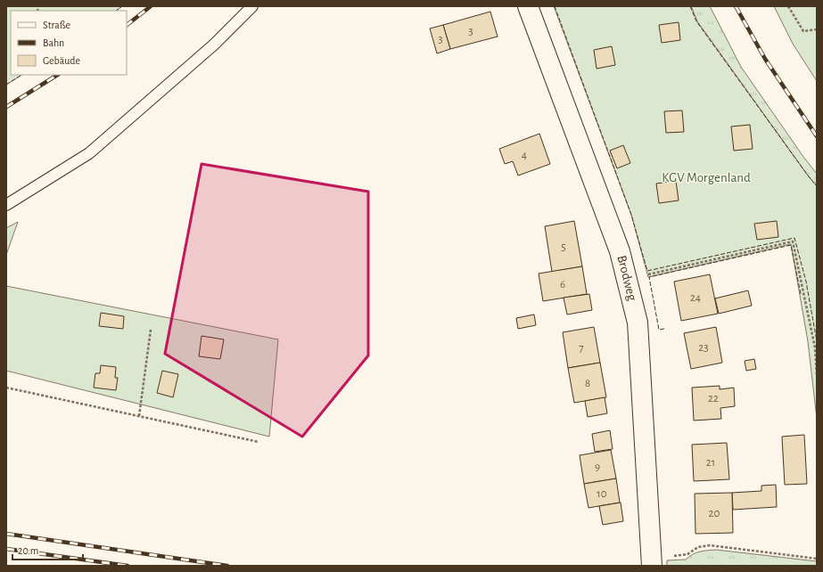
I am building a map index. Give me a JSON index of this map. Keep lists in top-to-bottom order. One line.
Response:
{"streets":{"street":["Brodweg"]},"parks":["KGV Morgenland"],"house_numbers":["3","3","4","5","6","24","7","23","8","22","21","9","10","20"],"legend":["Straße","Bahn","Gebäude"],"scale_bar":"20 m"}
